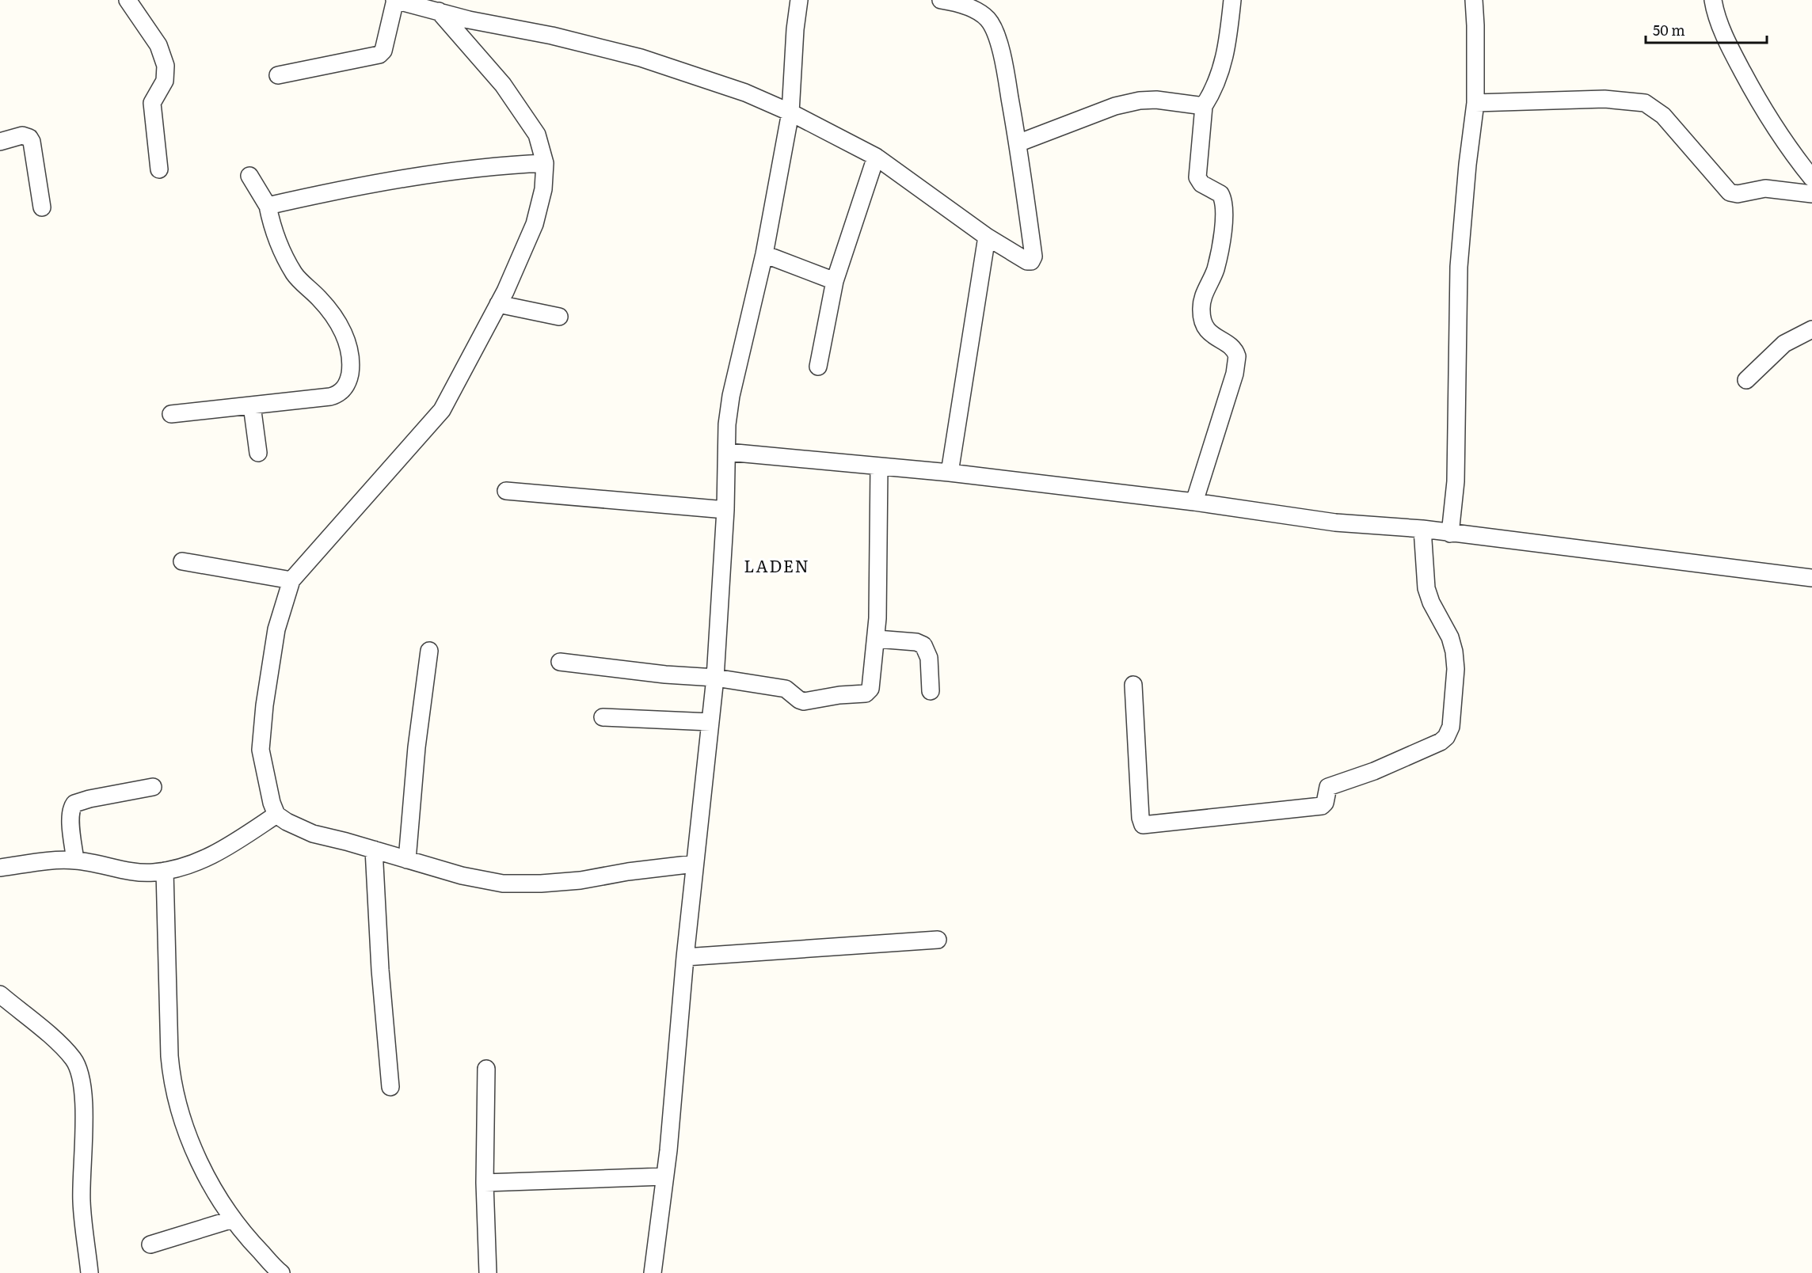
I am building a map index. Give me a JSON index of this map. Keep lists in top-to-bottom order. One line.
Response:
{"districts":["LADEN"],"scale_bar":"50 m"}
